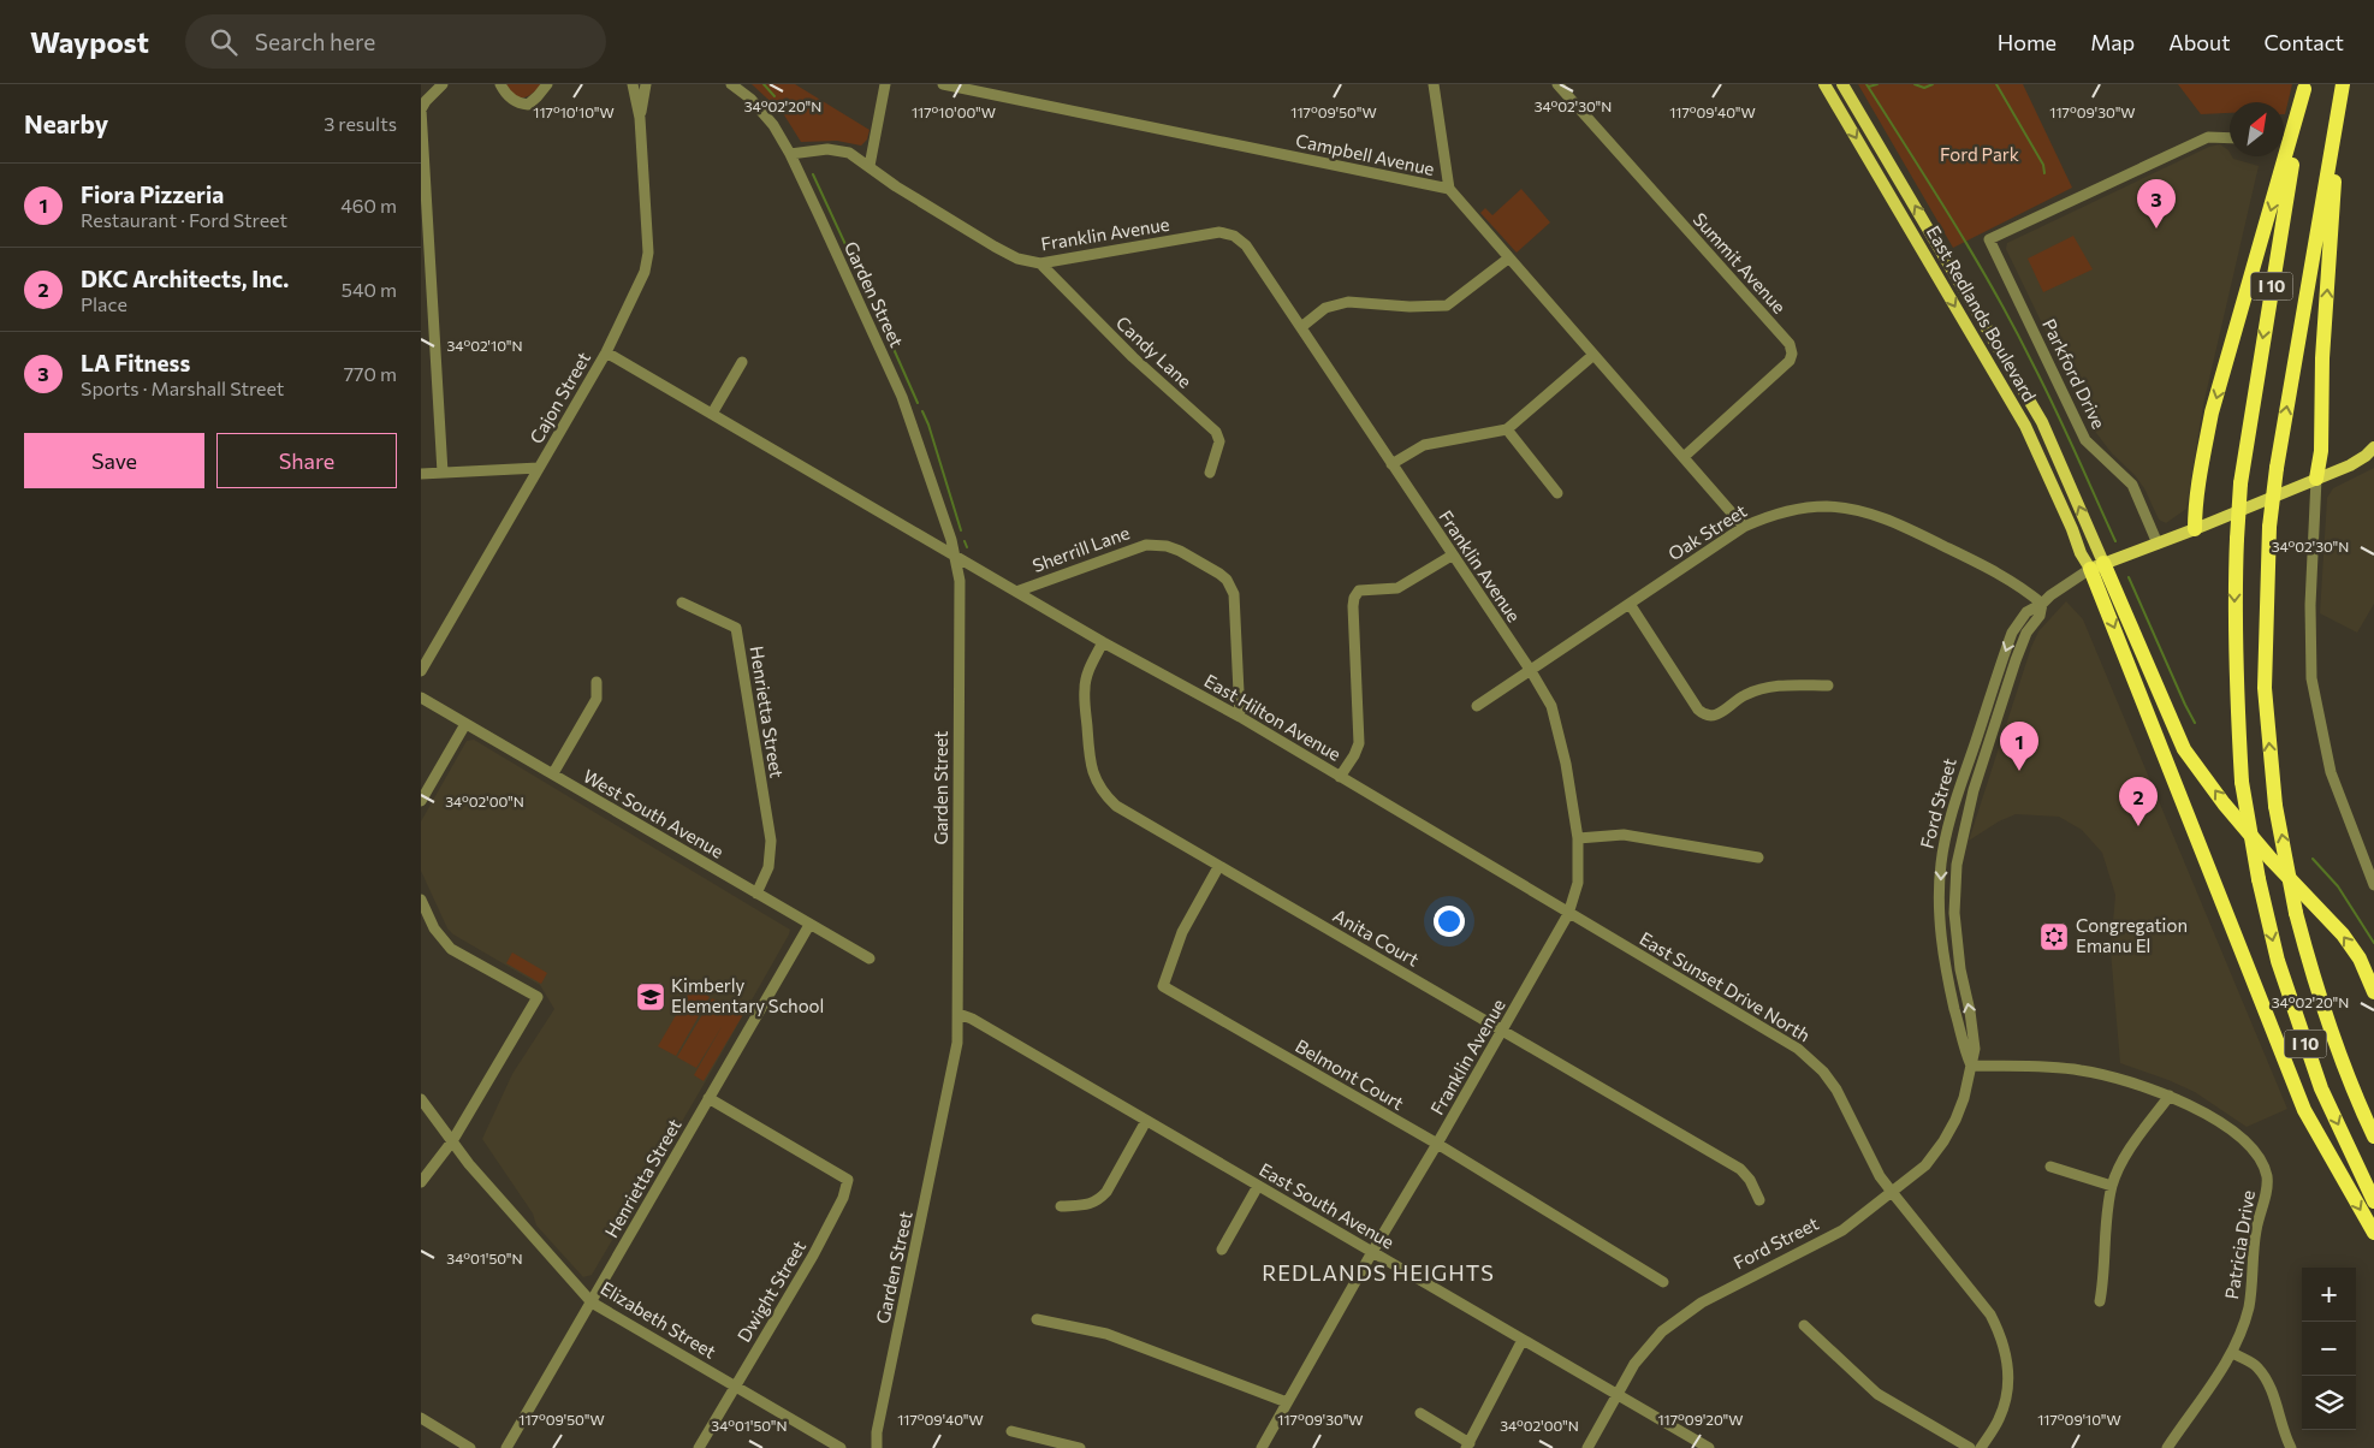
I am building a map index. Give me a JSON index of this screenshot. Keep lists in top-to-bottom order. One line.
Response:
{"streets":{"highway":["I 10"],"main road":["East Redlands Boulevard","Ford Street"],"street":["Campbell Avenue","Franklin Avenue","Summit Avenue","Garden Street","Candy Lane","Parkford Drive","Cajon Street","Oak Street","Sherrill Lane","Henrietta Street","East Hilton Avenue","West South Avenue","Anita Court","East Sunset Drive North","Belmont Court","East South Avenue","Patricia Drive","Dwight Street","Elizabeth Street"]},"crossings":[["Campbell Avenue","Summit Avenue"],["Campbell Avenue","Oak Street"],["Franklin Avenue","Garden Street"],["Franklin Avenue","Candy Lane"],["Franklin Avenue","Oak Street"],["Franklin Avenue","East Hilton Avenue"],["Franklin Avenue","Anita Court"],["Franklin Avenue","East Sunset Drive North"],["Franklin Avenue","Belmont Court"],["Franklin Avenue","East South Avenue"],["Garden Street","East Hilton Avenue"],["Garden Street","East South Avenue"],["East Redlands Boulevard","Ford Street"],["Parkford Drive","Ford Street"],["Cajon Street","East Hilton Avenue"],["Oak Street","Ford Street"],["Sherrill Lane","East Hilton Avenue"],["Henrietta Street","West South Avenue"],["Henrietta Street","Dwight Street"],["Henrietta Street","Elizabeth Street"],["East Hilton Avenue","Anita Court"],["East Hilton Avenue","East Sunset Drive North"],["Ford Street","East Sunset Drive North"],["Ford Street","East South Avenue"],["Ford Street","Patricia Drive"],["Anita Court","Belmont Court"],["Dwight Street","Elizabeth Street"]],"districts":["REDLANDS HEIGHTS"],"parks":["Ford Park"],"places":{"synagogue":["Congregation Emanu El"],"school or university":["Kimberly Elementary School"]},"north":"top right","page":{"header":"Waypost","search":"Search here","nav":["Home","Map","About","Contact"],"heading":["Nearby","3 results"],"list":[{"mark":"1","name":"Fiora Pizzeria","note":"Restaurant · Ford Street","value":"460 m"},{"mark":"2","name":"DKC Architects, Inc.","note":"Place","value":"540 m"},{"mark":"3","name":"LA Fitness","note":"Sports · Marshall Street","value":"770 m"}],"pins":["3","1","2"],"buttons":["Save","Share"],"map_buttons":["+","−"]},"coordinates":["34°02'20\"N","34°02'30\"N","117°10'10\"W","117°10'00\"W","117°09'50\"W","117°09'40\"W","117°09'30\"W","34°02'10\"N","34°02'00\"N","34°01'50\"N","117°09'20\"W","117°09'10\"W"]}
